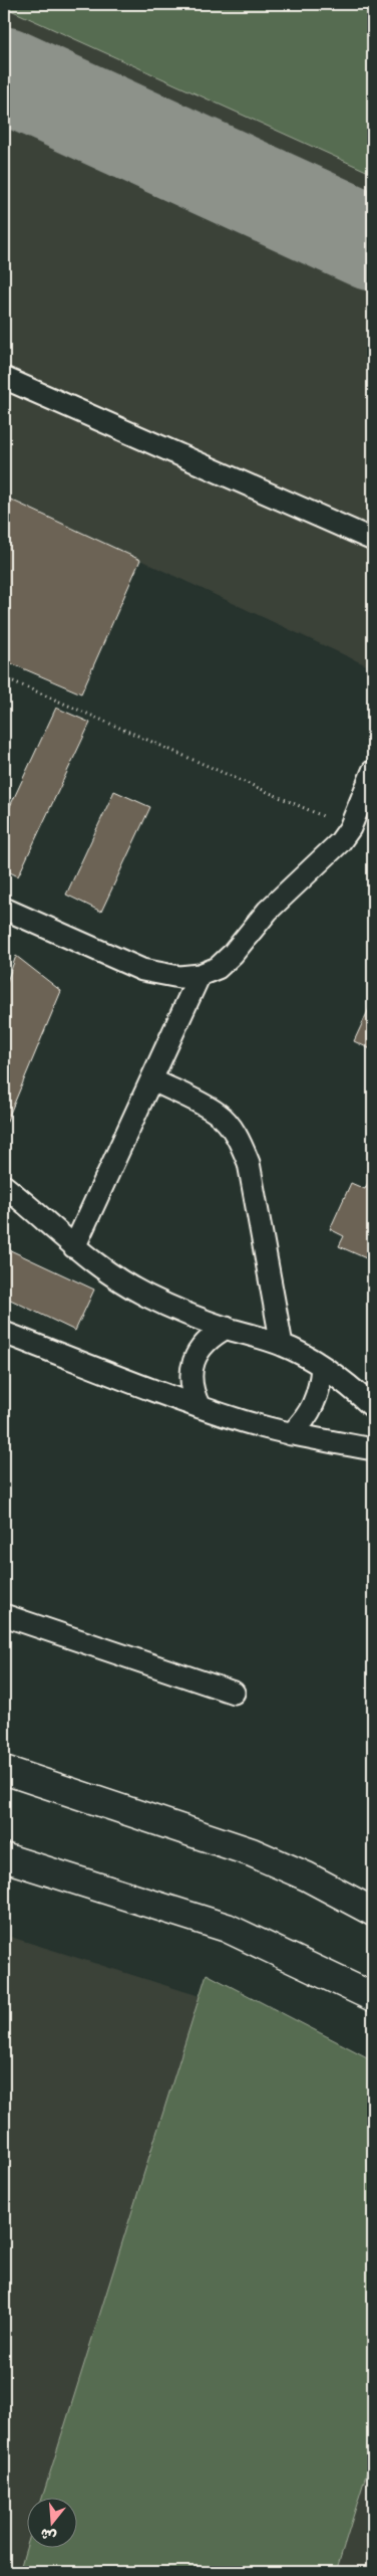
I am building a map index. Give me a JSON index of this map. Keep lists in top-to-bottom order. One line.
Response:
{"north":"bottom"}
